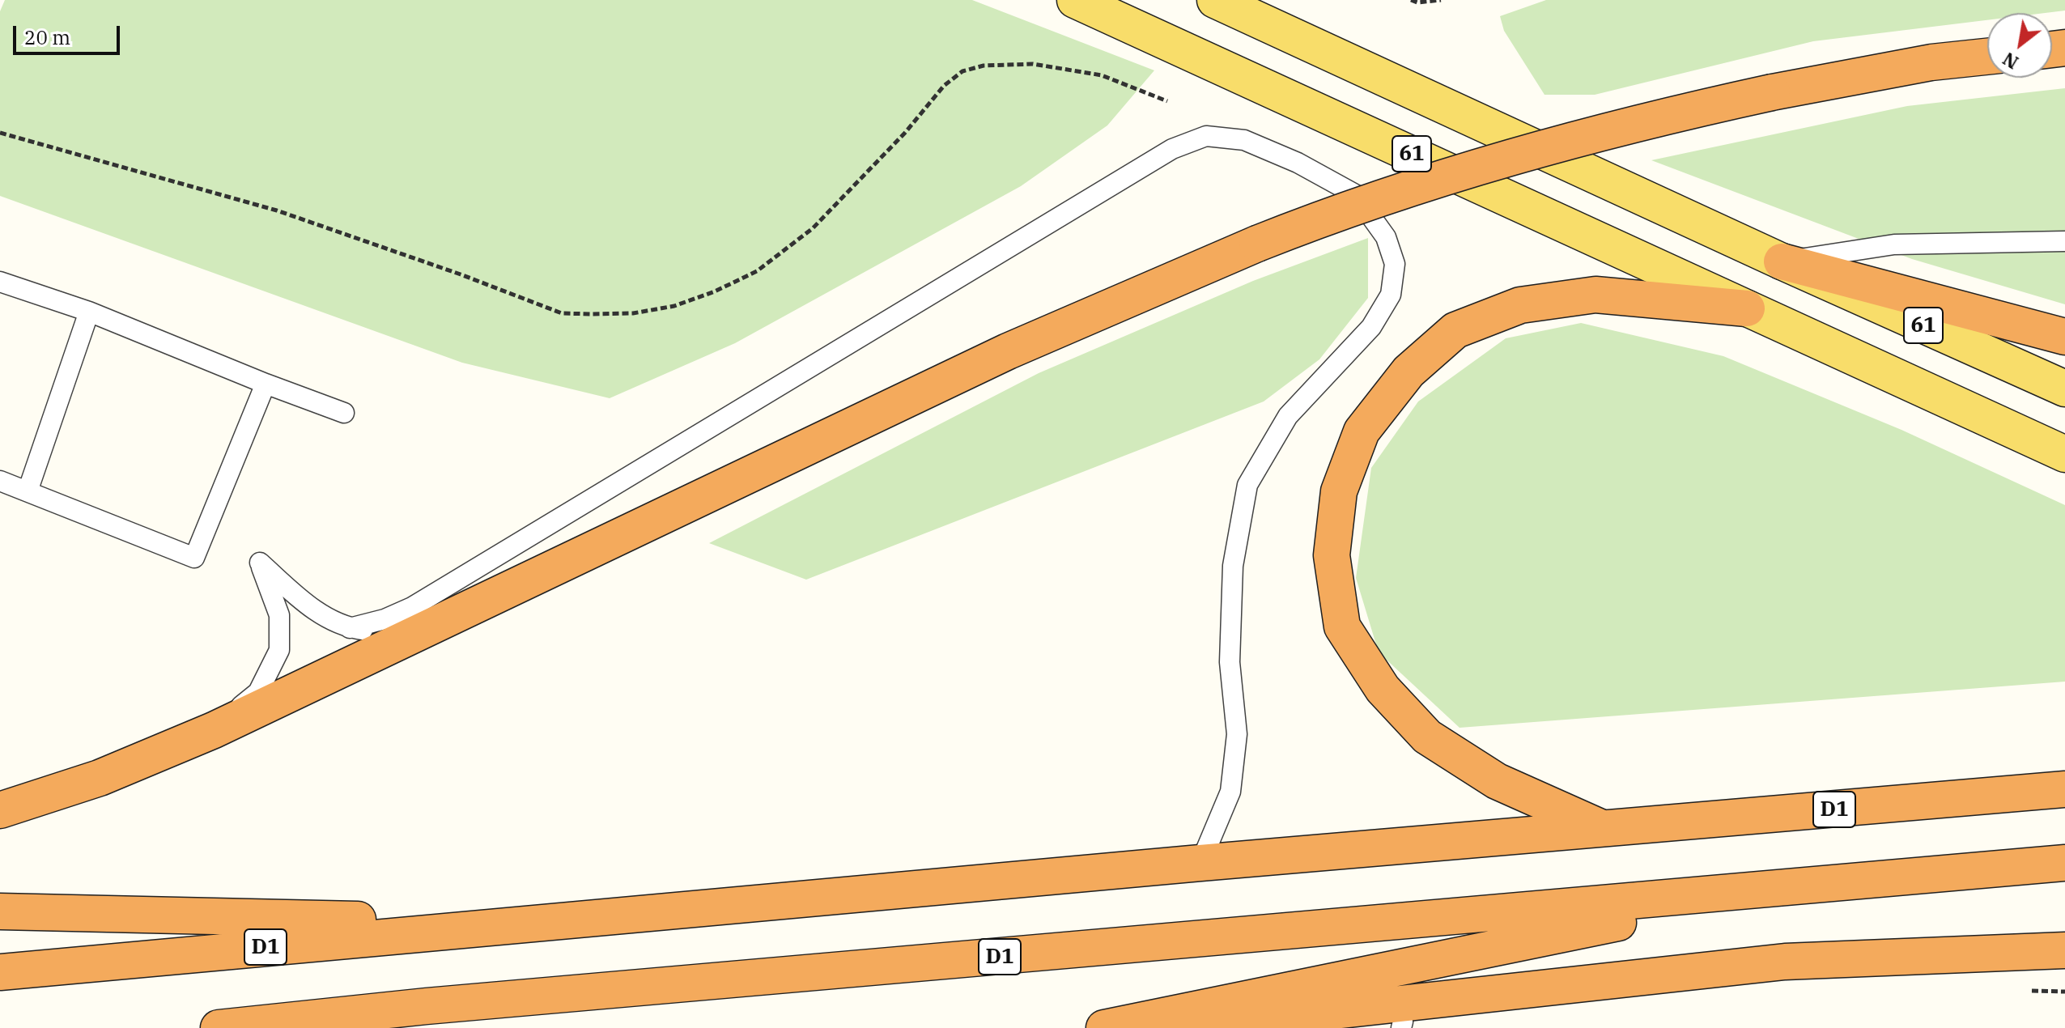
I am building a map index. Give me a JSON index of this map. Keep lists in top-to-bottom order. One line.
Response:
{"streets":{"highway":["D1"],"main road":["61"]},"scale_bar":"20 m","north":"bottom left"}
